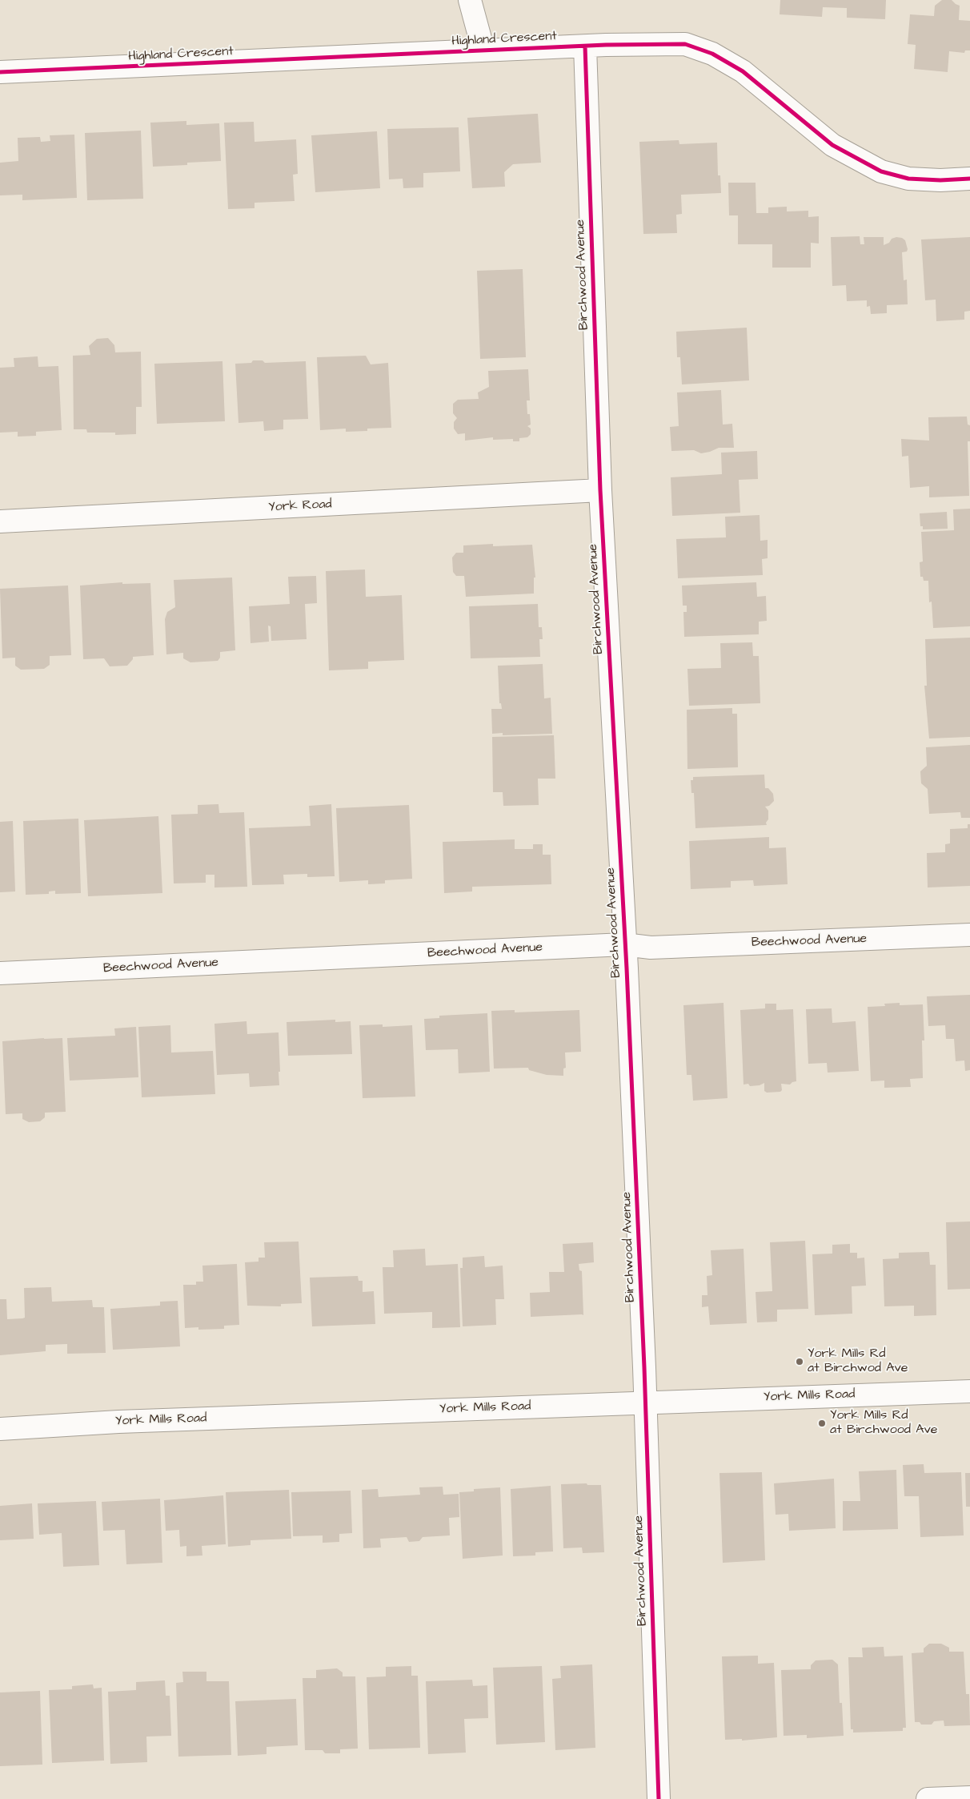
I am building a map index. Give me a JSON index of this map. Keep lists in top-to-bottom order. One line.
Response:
{"streets":{"street":["Highland Crescent","Birchwood Avenue","York Road","Beechwood Avenue","York Mills Road"]},"crossings":[["Highland Crescent","Birchwood Avenue"],["Birchwood Avenue","York Road"],["Birchwood Avenue","Beechwood Avenue"],["Birchwood Avenue","York Mills Road"]],"places":["York Mills Rd at Birchwod Ave","York Mills Rd at Birchwood Ave"]}
